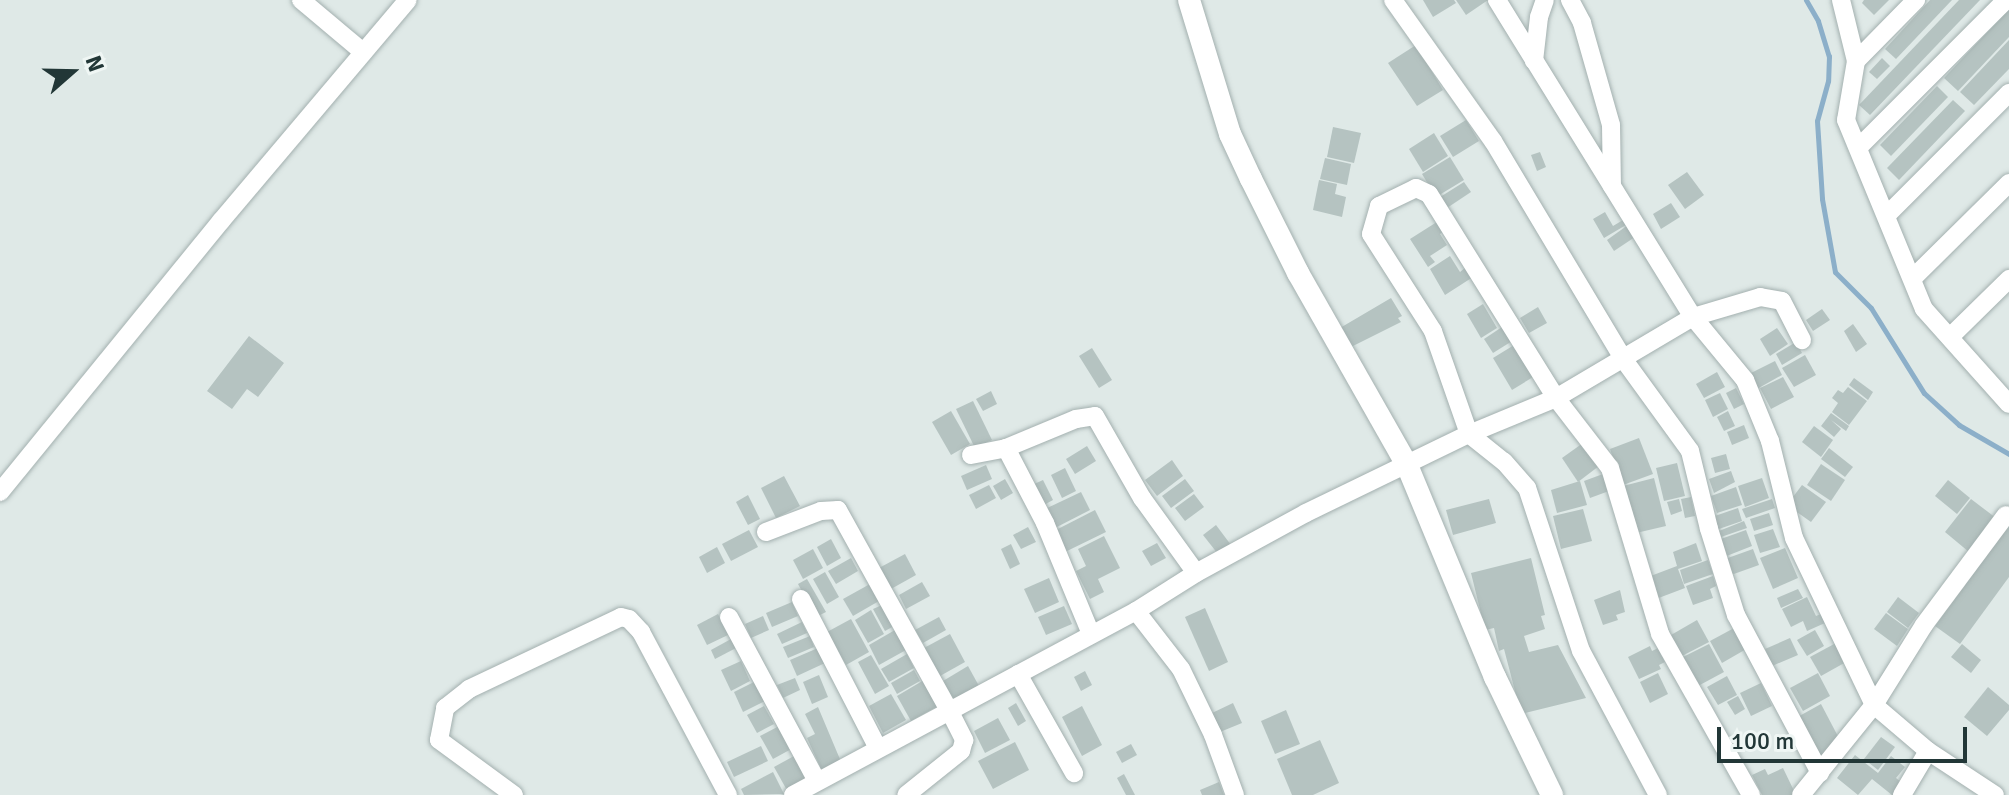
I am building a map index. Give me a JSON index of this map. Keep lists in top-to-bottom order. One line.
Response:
{"scale_bar":"100 m","north":"right"}
